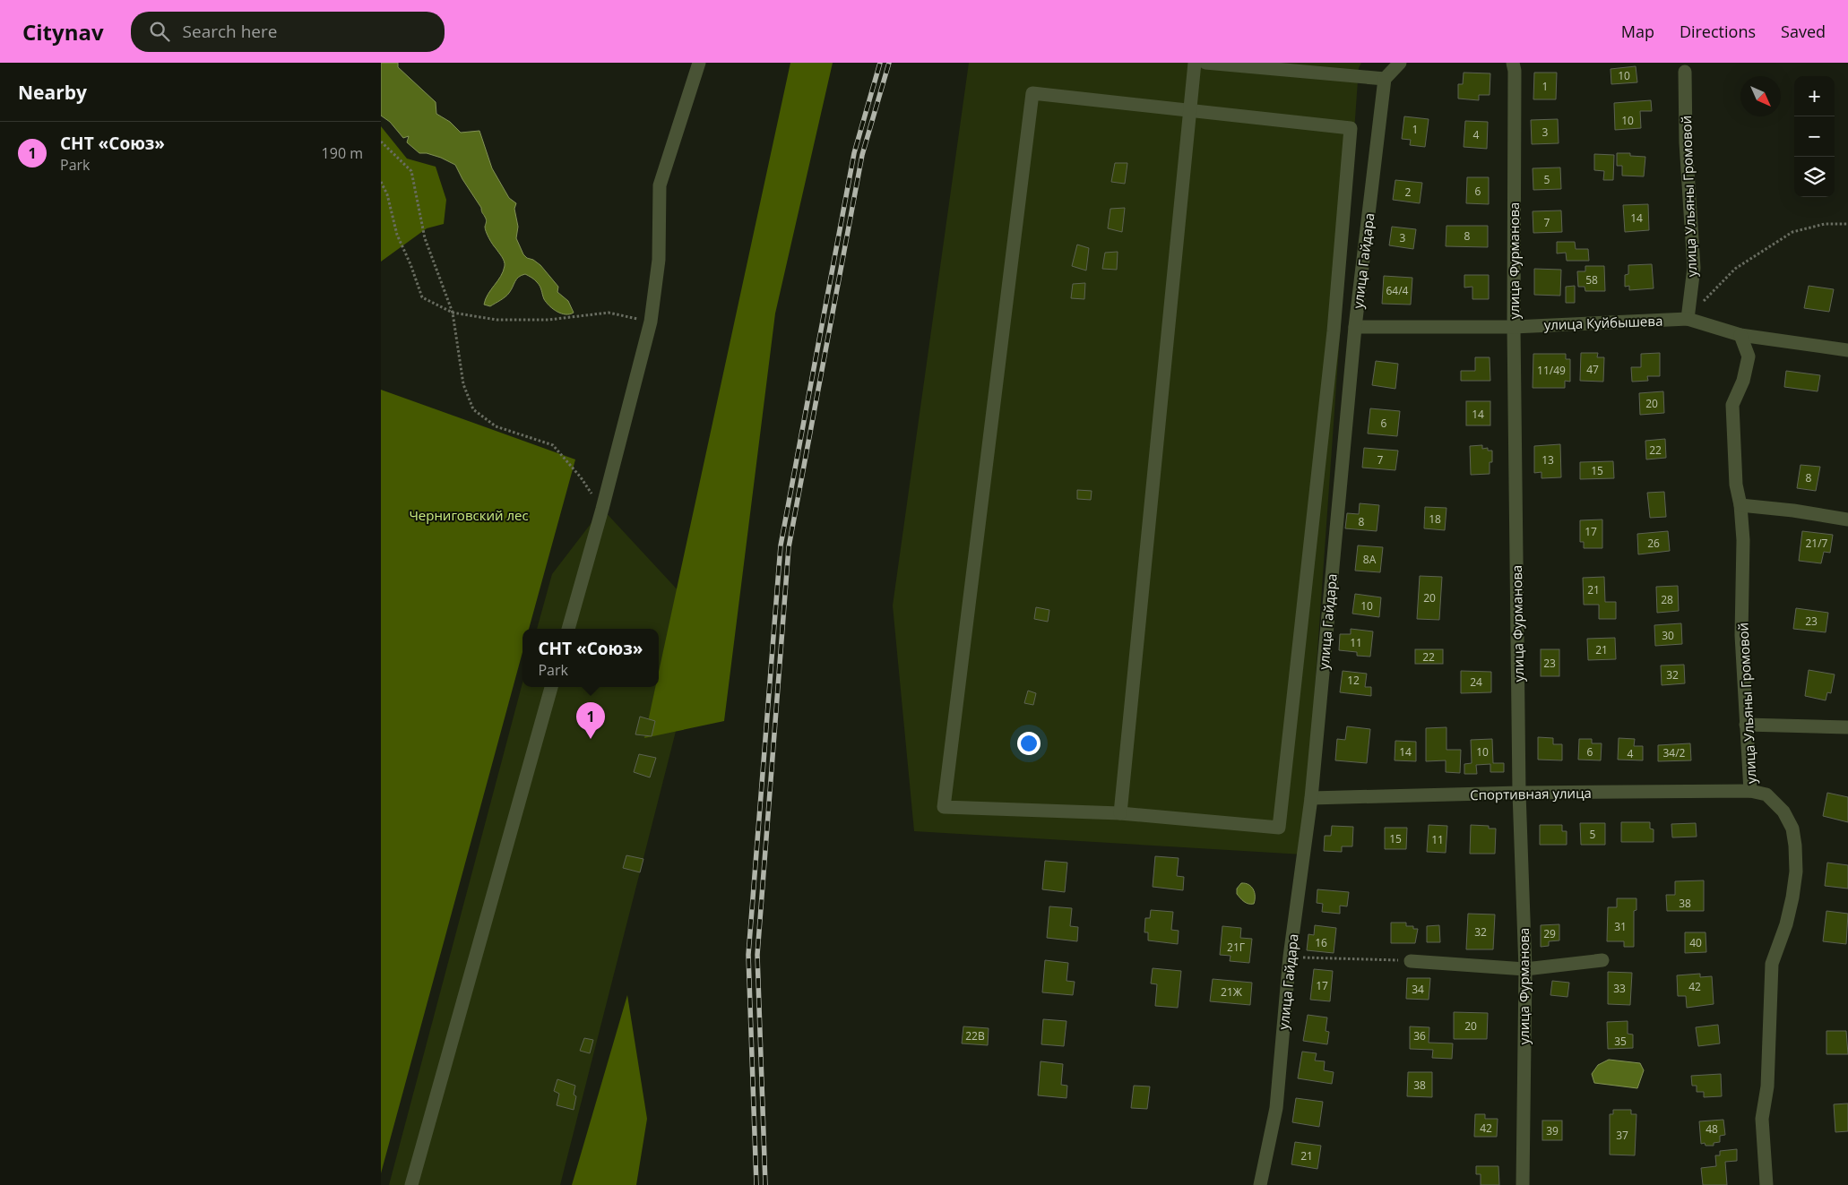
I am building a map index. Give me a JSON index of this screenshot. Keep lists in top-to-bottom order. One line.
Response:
{"streets":{"street":["улица Ульяны Громовой","улица Гайдара","улица Фурманова","улица Куйбышева","Спортивная улица"]},"crossings":[["улица Ульяны Громовой","улица Куйбышева"],["улица Ульяны Громовой","Спортивная улица"],["улица Гайдара","улица Куйбышева"],["улица Гайдара","Спортивная улица"],["улица Фурманова","улица Куйбышева"],["улица Фурманова","Спортивная улица"]],"parks":["Черниговский лес"],"house_numbers":["10","1","10","1","3","4","5","6","2","14","7","8","3","58","64/4","47","11/49","20","14","6","22","7","13","15","8","18","8","17","26","21/7","8А","21","20","28","10","23","30","11","21","22","23","32","12","24","14","10","6","34/2","4","5","15","11","38","31","32","29","16","40","21Г","17","42","33","34","21Ж","20","22В","36","35","38","42","48","39","37","21"],"north":"bottom right","page":{"header":"Citynav","search":"Search here","nav":["Map","Directions","Saved"],"heading":"Nearby","map_buttons":["+","−"],"list":[{"mark":"1","name":"СНТ «Союз»","note":"Park","value":"190 m"}],"popup":["СНТ «Союз»","Park"],"pins":"1"}}
